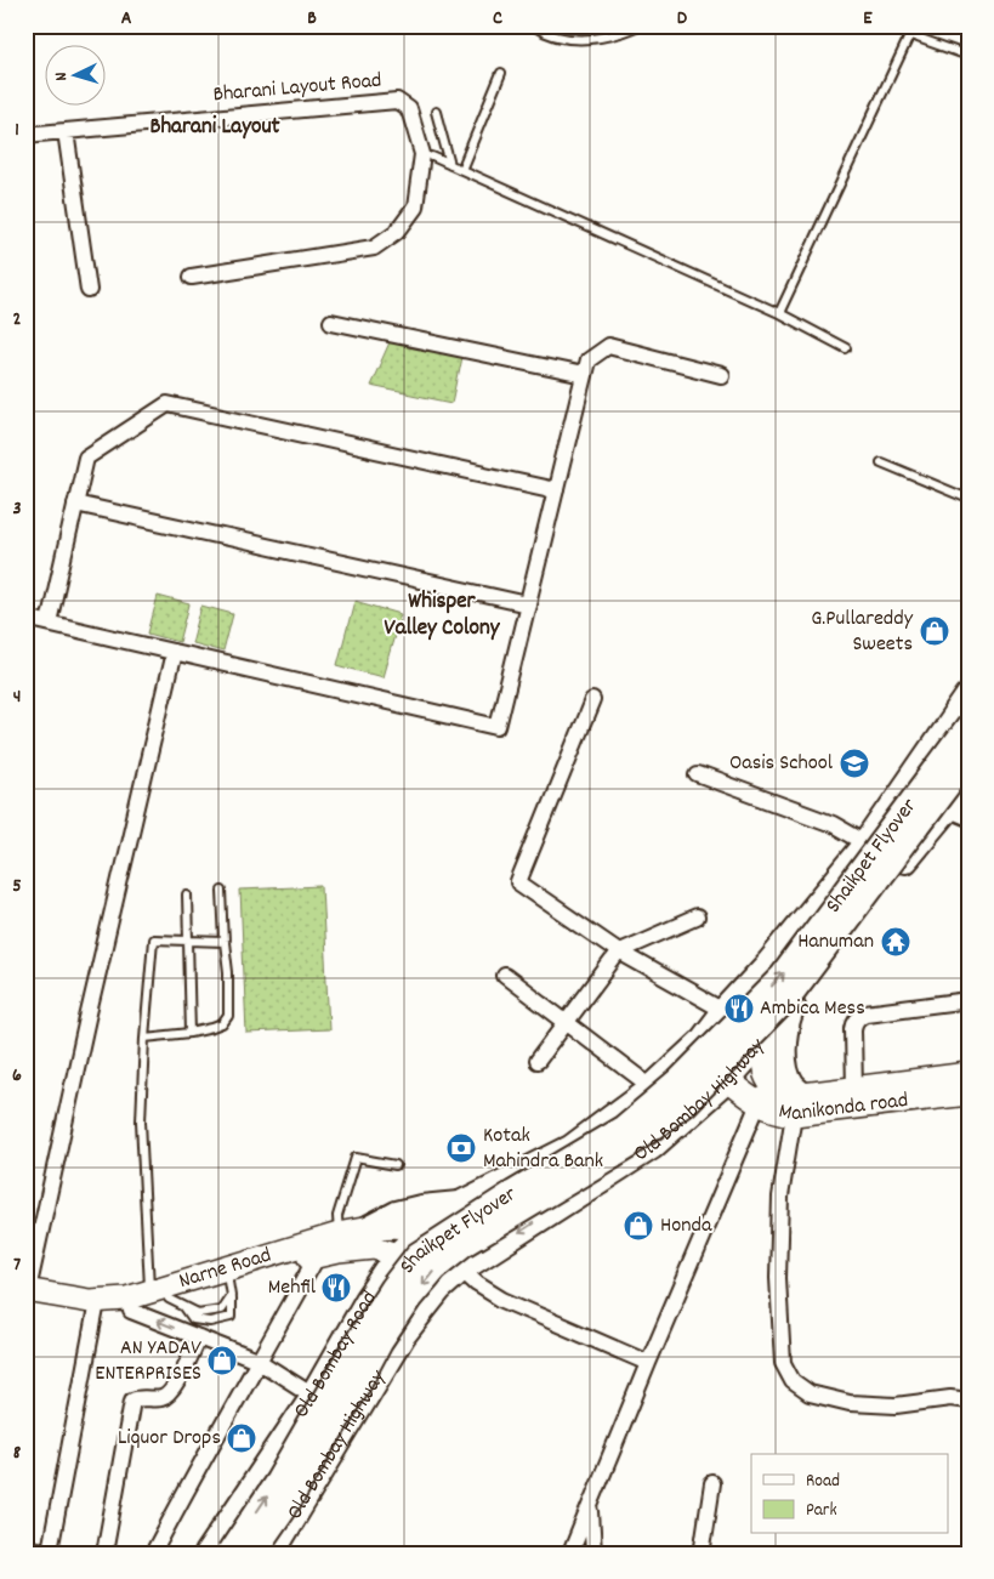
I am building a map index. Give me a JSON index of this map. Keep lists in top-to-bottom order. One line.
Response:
{"streets":{"main road":["Shaikpet Flyover","Old Bombay Highway","Manikonda road","Narne Road","Old Bombay Road"],"street":["Bharani Layout Road"]},"crossings":[["Old Bombay Highway","Manikonda road"],["Old Bombay Highway","Old Bombay Road"],["Narne Road","Old Bombay Road"]],"districts":["Bharani Layout","Whisper Valley Colony"],"places":{"shop":["G.Pullareddy Sweets","Honda","AN YADAV ENTERPRISES","Liquor Drops"],"school or university":["Oasis School"],"temple":["Hanuman"],"restaurant":["Ambica Mess","Mehfil"],"bank":["Kotak Mahindra Bank"]},"legend":["Road","Park"],"north":"left","grid":{"columns":["A","B","C","D","E"],"rows":["1","2","3","4","5","6","7","8"]}}
